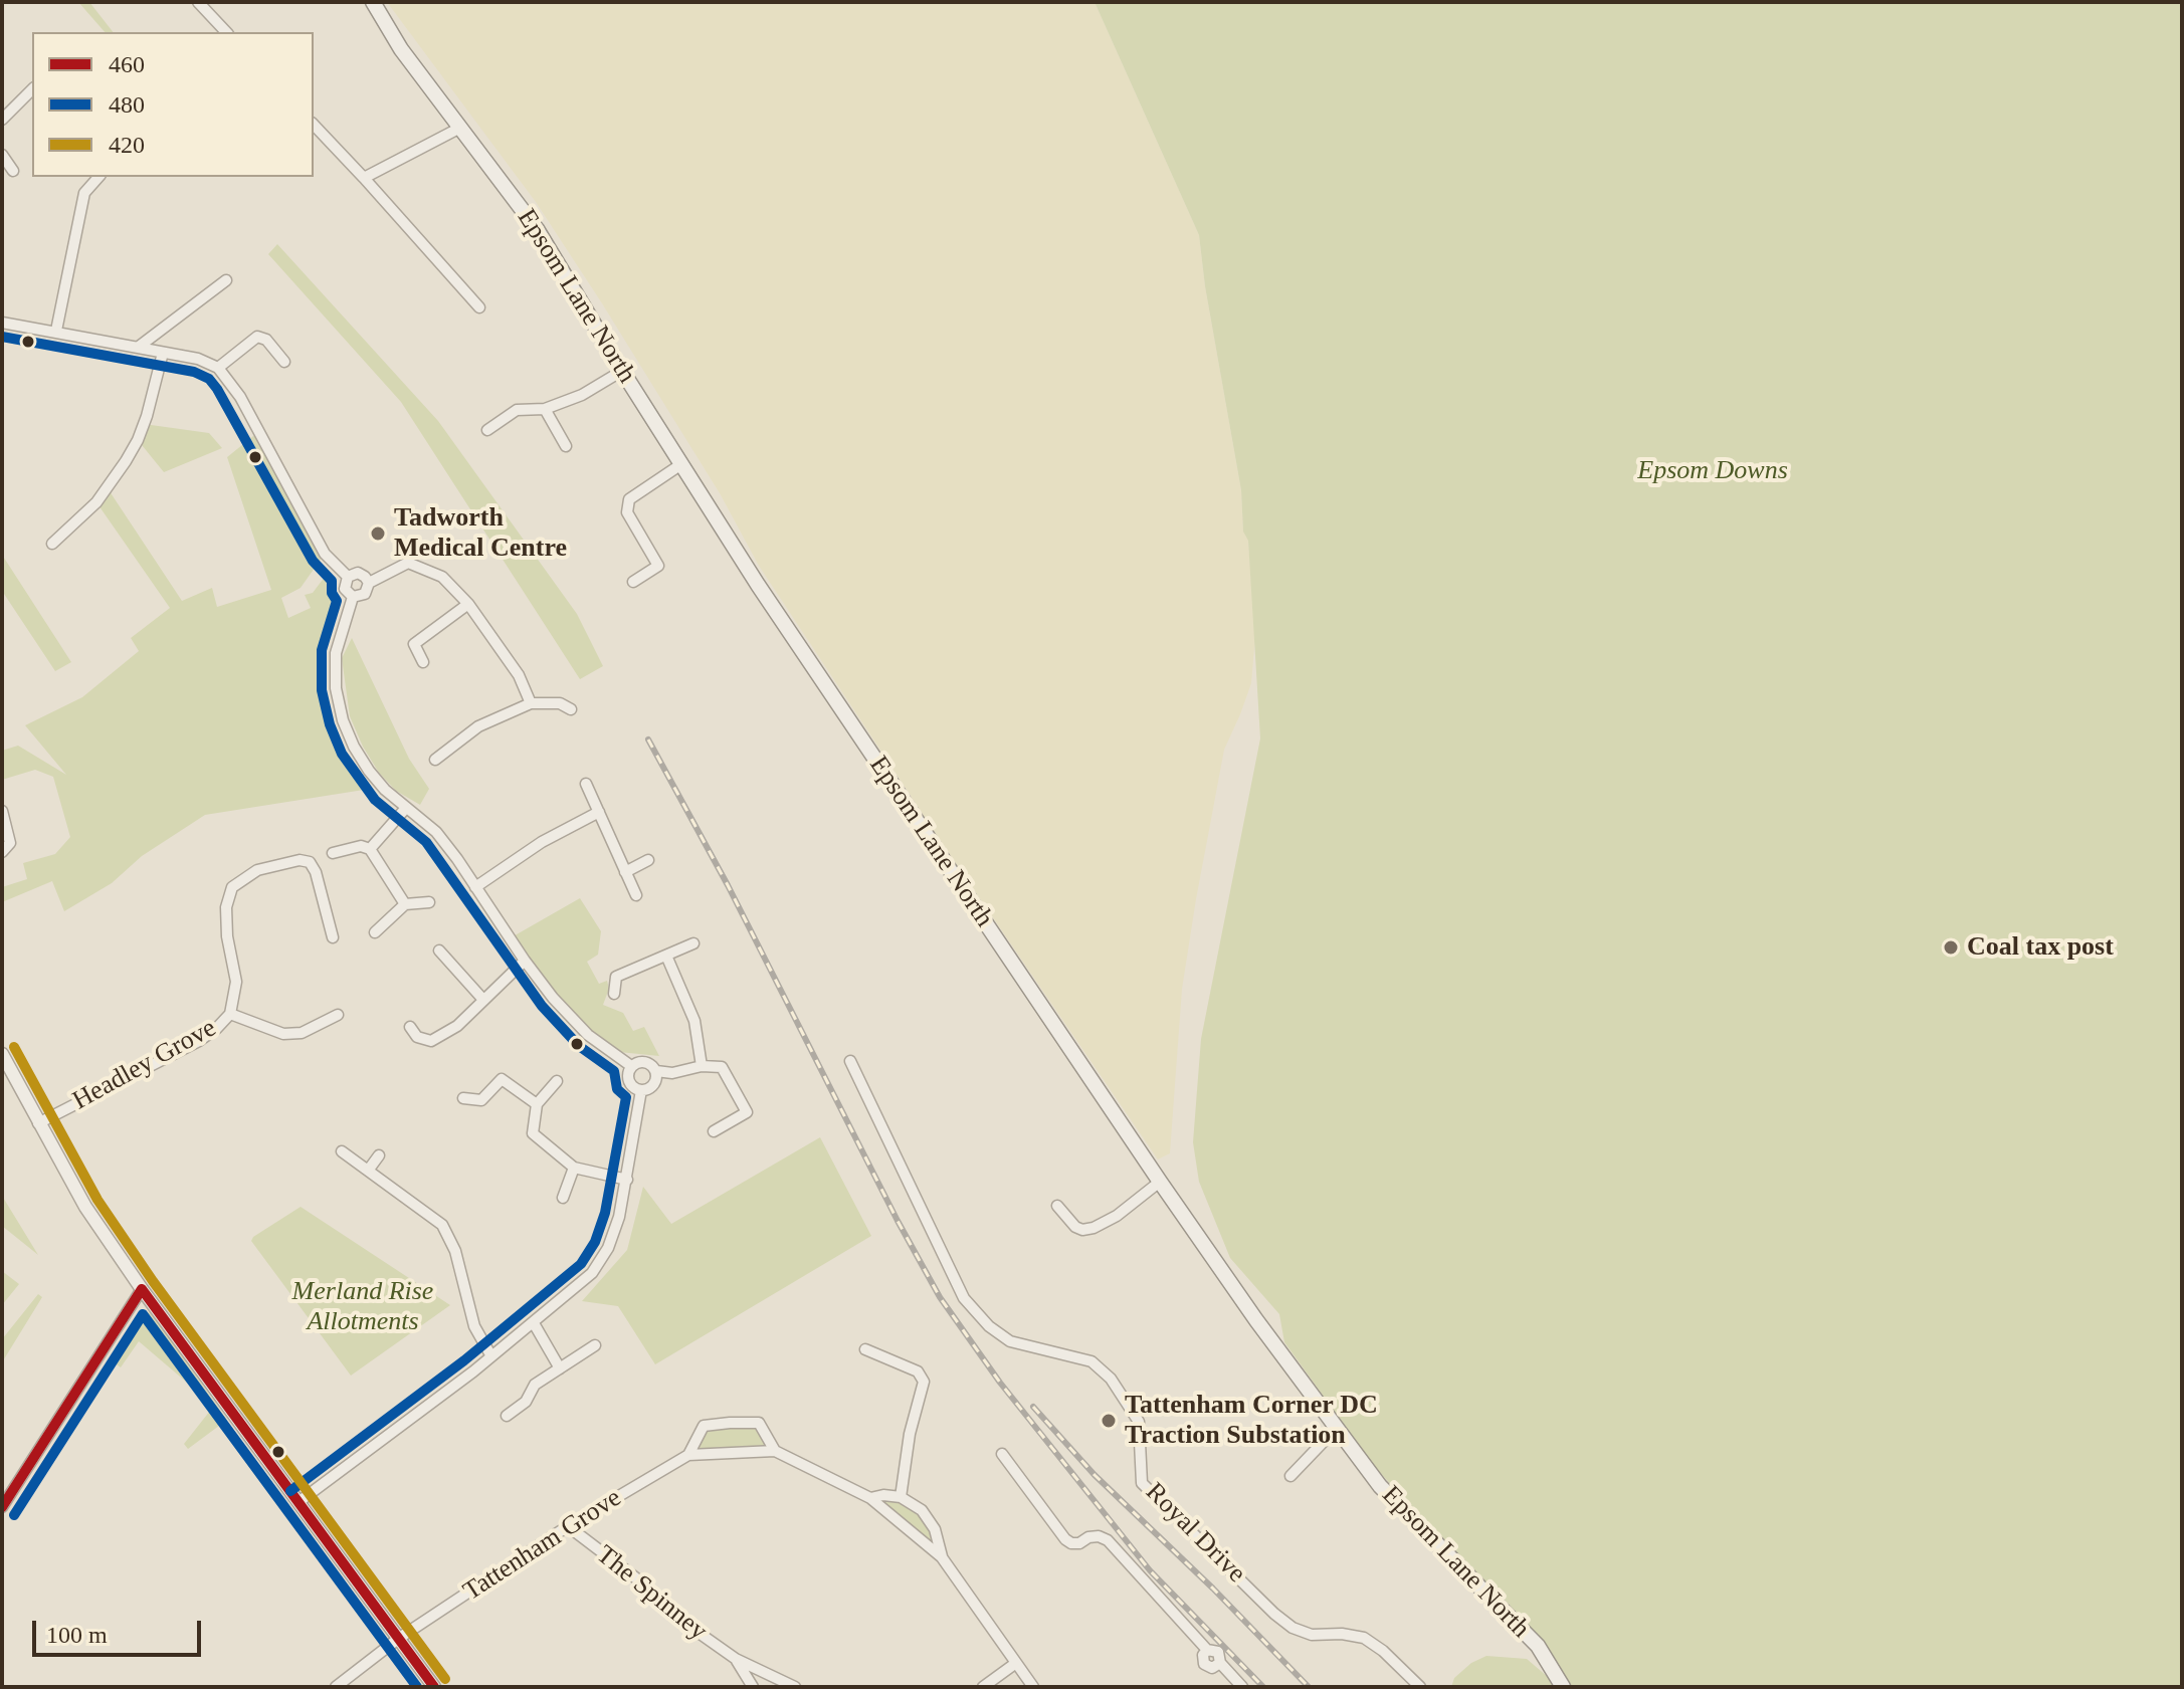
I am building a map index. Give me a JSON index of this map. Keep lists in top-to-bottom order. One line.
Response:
{"streets":{"main road":["Epsom Lane North"],"street":["Headley Grove","Royal Drive","Tattenham Grove","The Spinney"]},"crossings":[["Tattenham Grove","The Spinney"]],"parks":["Epsom Downs","Merland Rise Allotments"],"places":["Tadworth Medical Centre","Coal tax post","Tattenham Corner DC Traction Substation"],"lines":["transit line 480","transit line 420","transit line 460"],"legend":["460","480","420"],"scale_bar":"100 m"}
